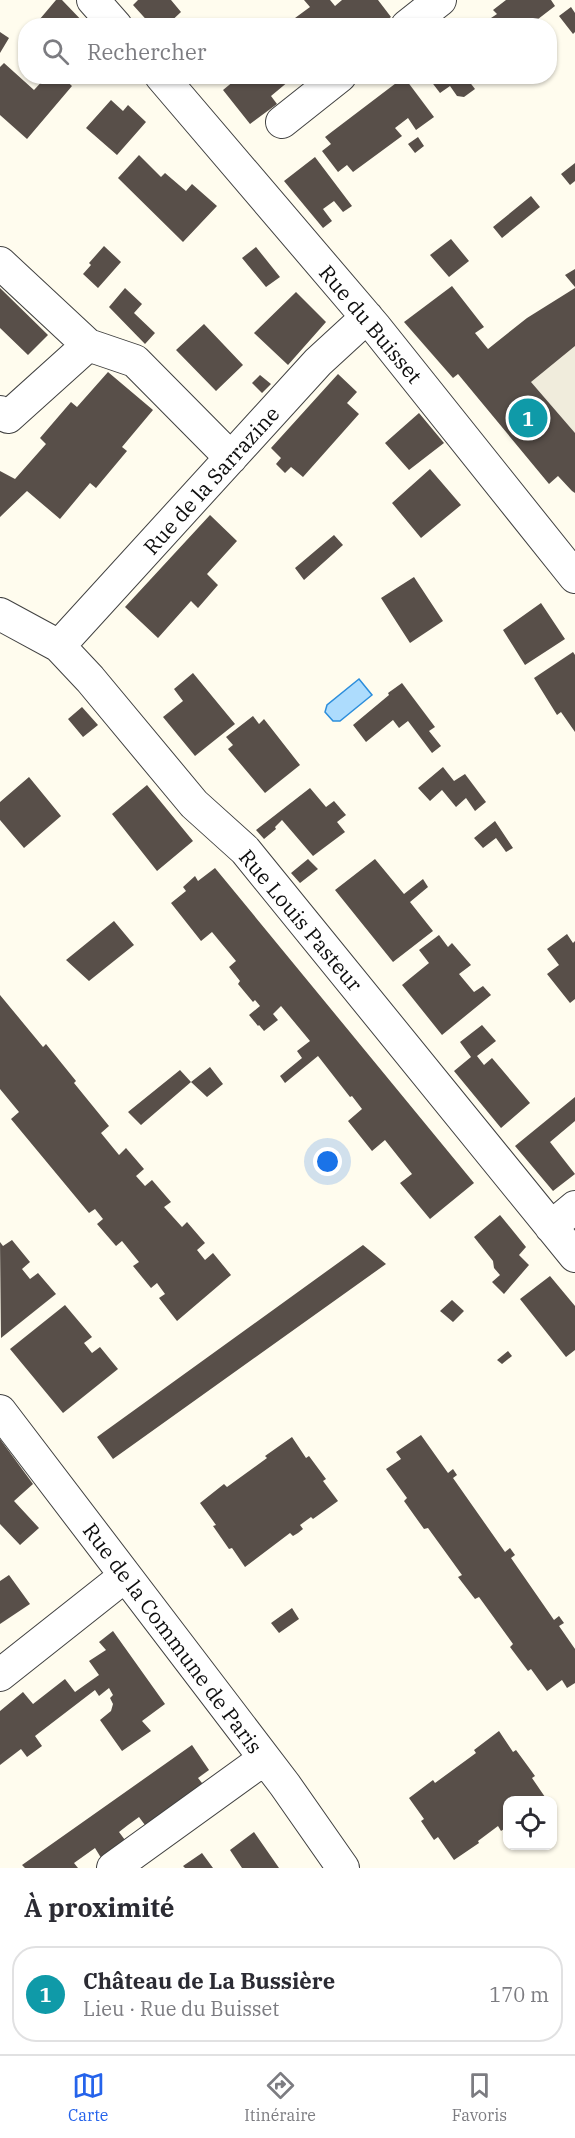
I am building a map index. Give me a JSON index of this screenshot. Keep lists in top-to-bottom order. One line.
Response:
{"streets":{"street":["Rue du Buisset","Rue de la Sarrazine","Rue Louis Pasteur","Rue de la Commune de Paris"]},"crossings":[["Rue du Buisset","Rue de la Sarrazine"],["Rue de la Sarrazine","Rue Louis Pasteur"]],"page":{"search":"Rechercher","pins":"1","heading":"À proximité","list":[{"mark":"1","name":"Château de La Bussière","note":"Lieu · Rue du Buisset","value":"170 m"}],"nav":["Carte","Itinéraire","Favoris"]}}
